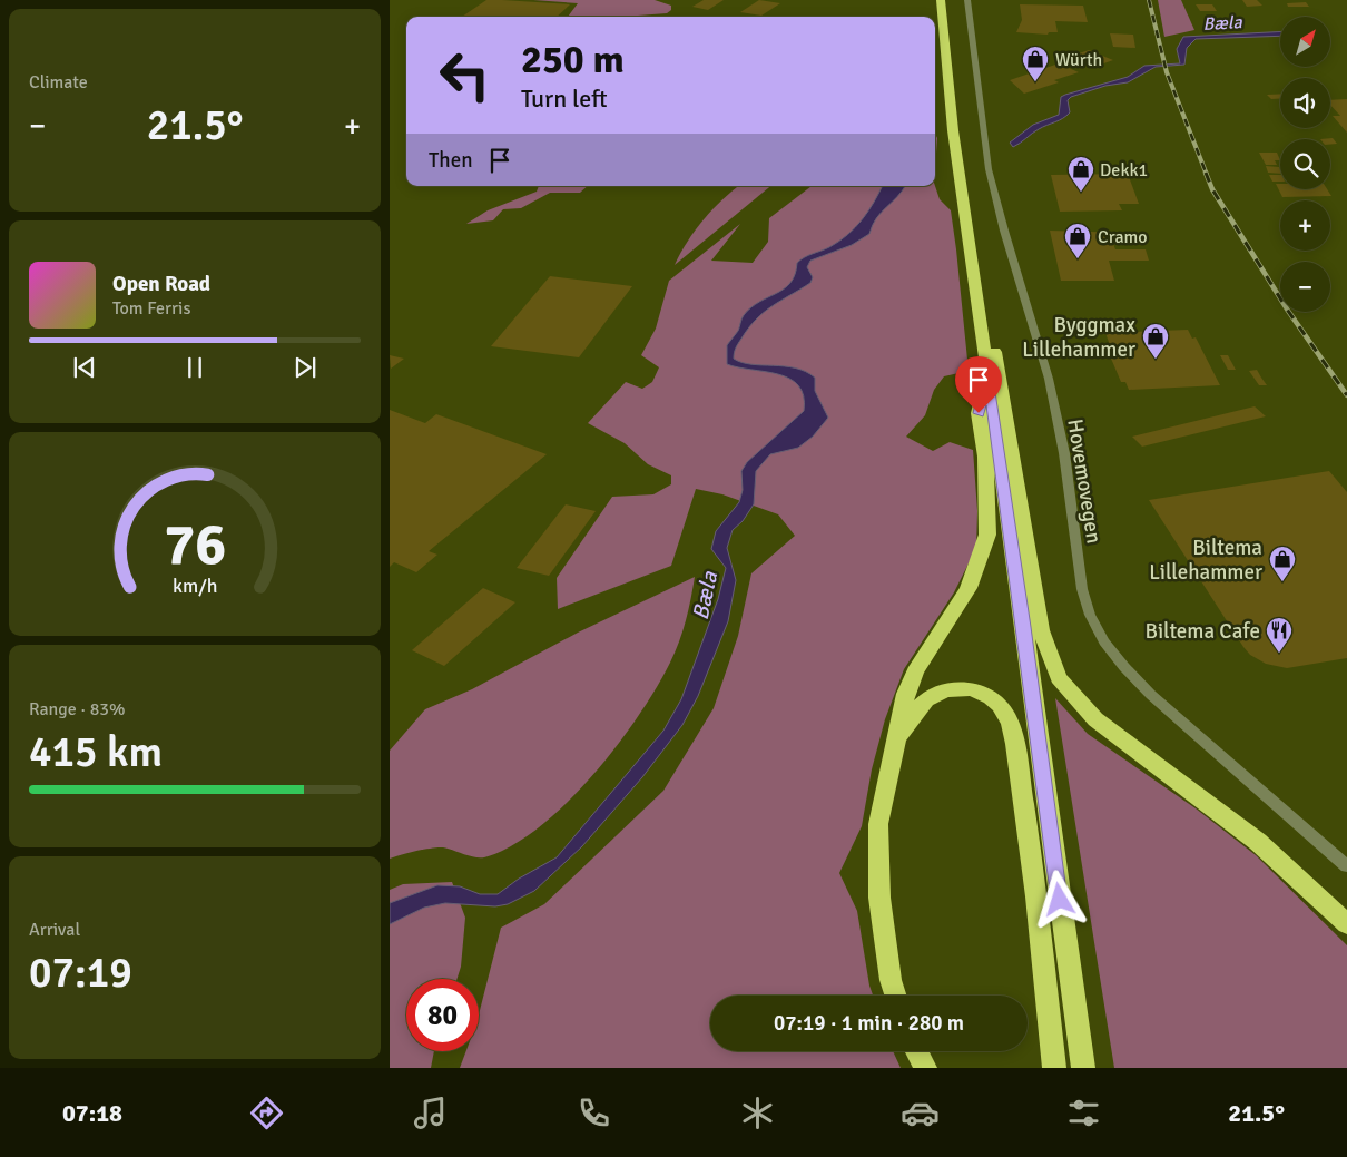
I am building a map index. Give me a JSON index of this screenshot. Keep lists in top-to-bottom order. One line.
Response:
{"streets":{"street":["Hovemovegen"]},"water":["Bæla"],"places":{"shop":["Würth","Dekk1","Cramo","Byggmax Lillehammer","Biltema Lillehammer"],"restaurant":["Biltema Cafe"]},"north":"top right","page":{"tile":["Climate",["Range · 83%","415 km"],["Arrival","07:19"]],"map_buttons":["+","−"],"turn":["250 m","Turn left"],"heat":["−","21.5°","+"],"then":"Then","song":["Open Road","Tom Ferris"],"limit":"80","trip":"07:19 · 1 min · 280 m","tabs":["07:18","21.5°"],"gauge":["76","km/h"]}}
